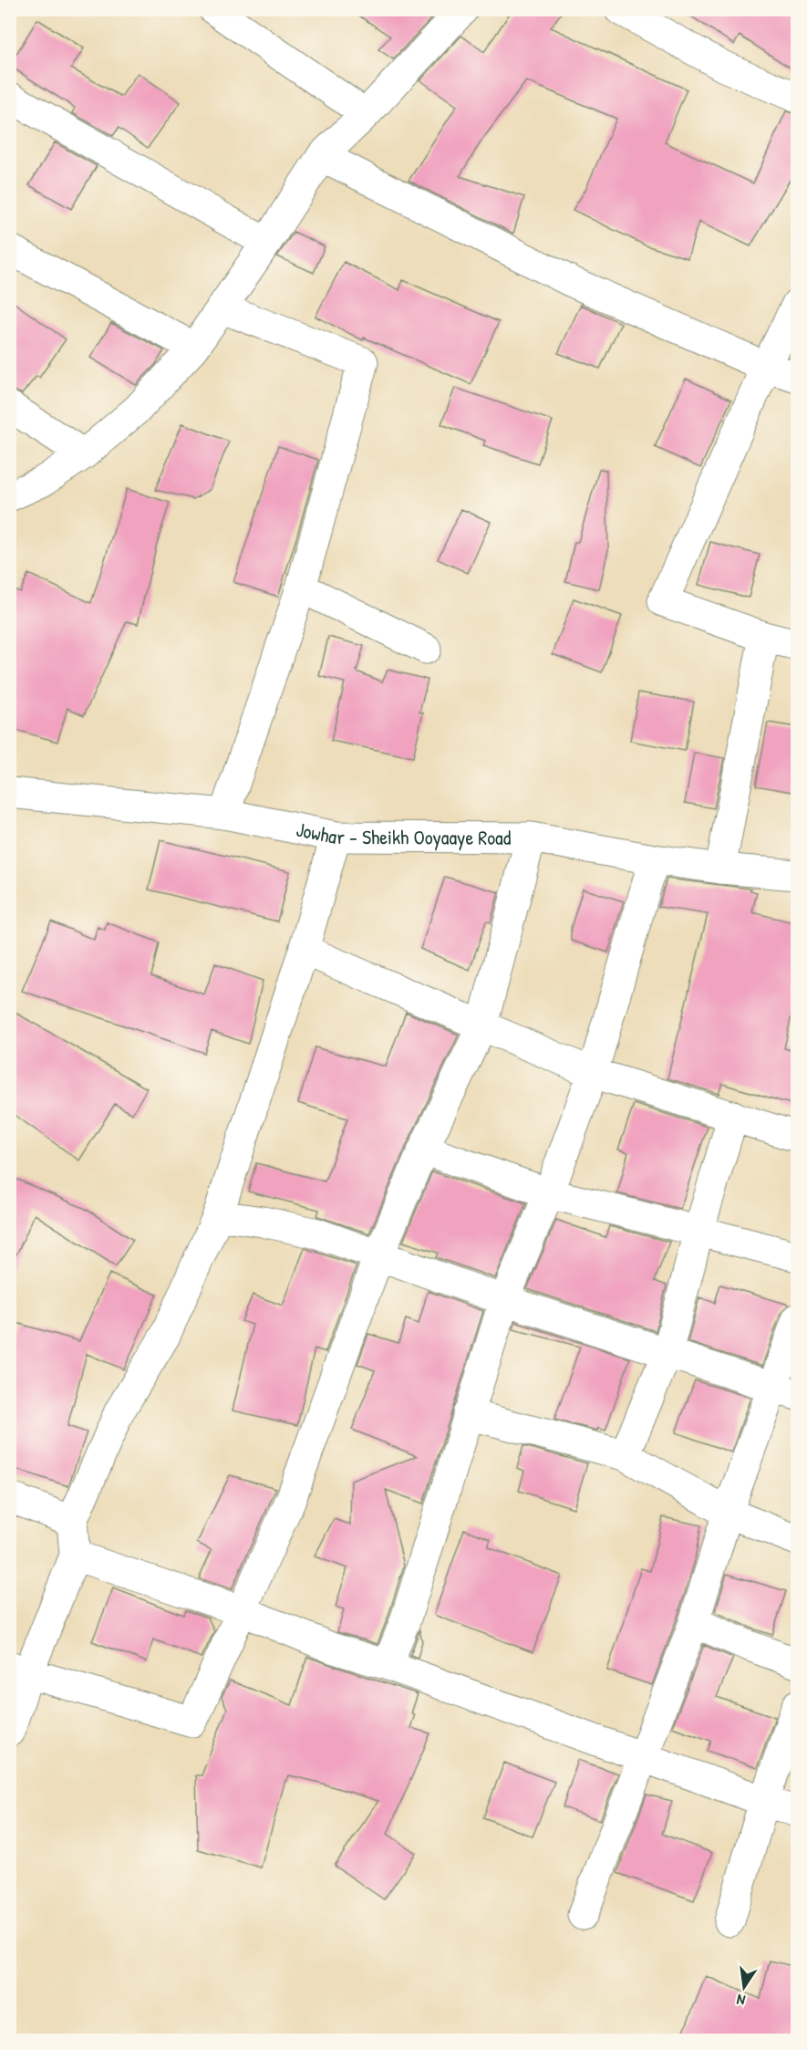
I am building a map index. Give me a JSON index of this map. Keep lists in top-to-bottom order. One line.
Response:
{"streets":{"street":["Jowhar - Sheikh Ooyaaye Road"]},"north":"bottom"}
